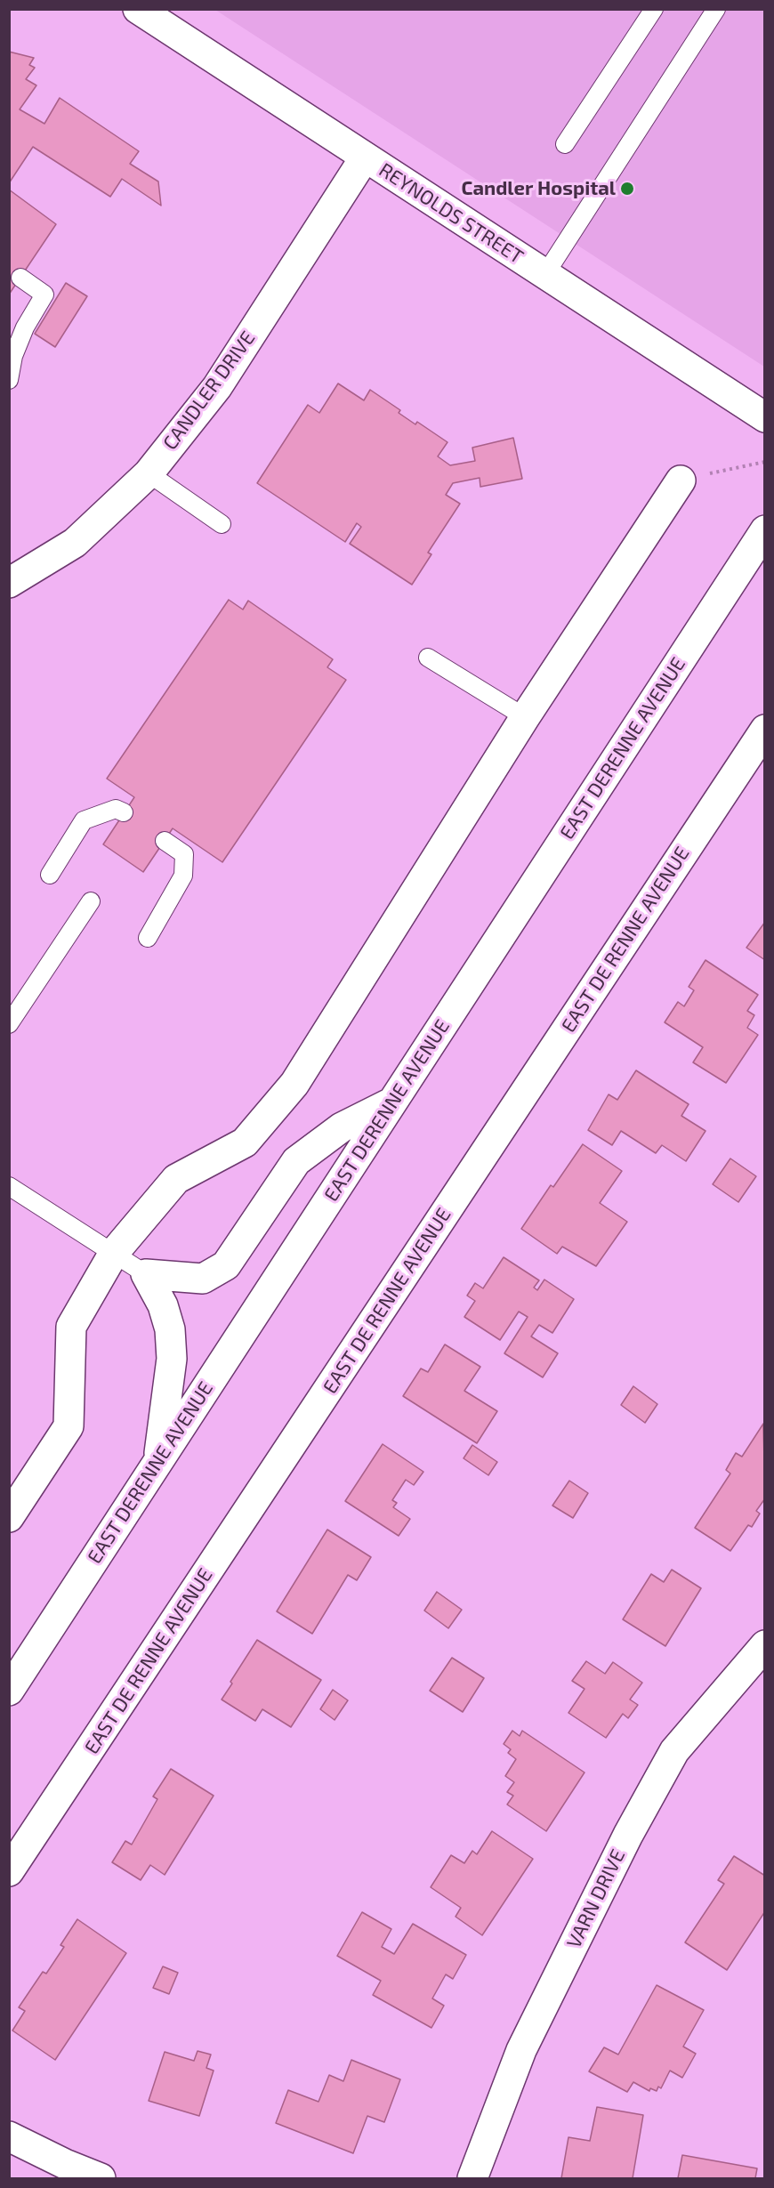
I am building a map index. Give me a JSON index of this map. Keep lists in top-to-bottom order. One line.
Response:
{"streets":{"main road":["REYNOLDS STREET","CANDLER DRIVE","EAST DERENNE AVENUE","EAST DE RENNE AVENUE","VARN DRIVE"]},"crossings":[["REYNOLDS STREET","CANDLER DRIVE"]],"places":["Candler Hospital"]}
